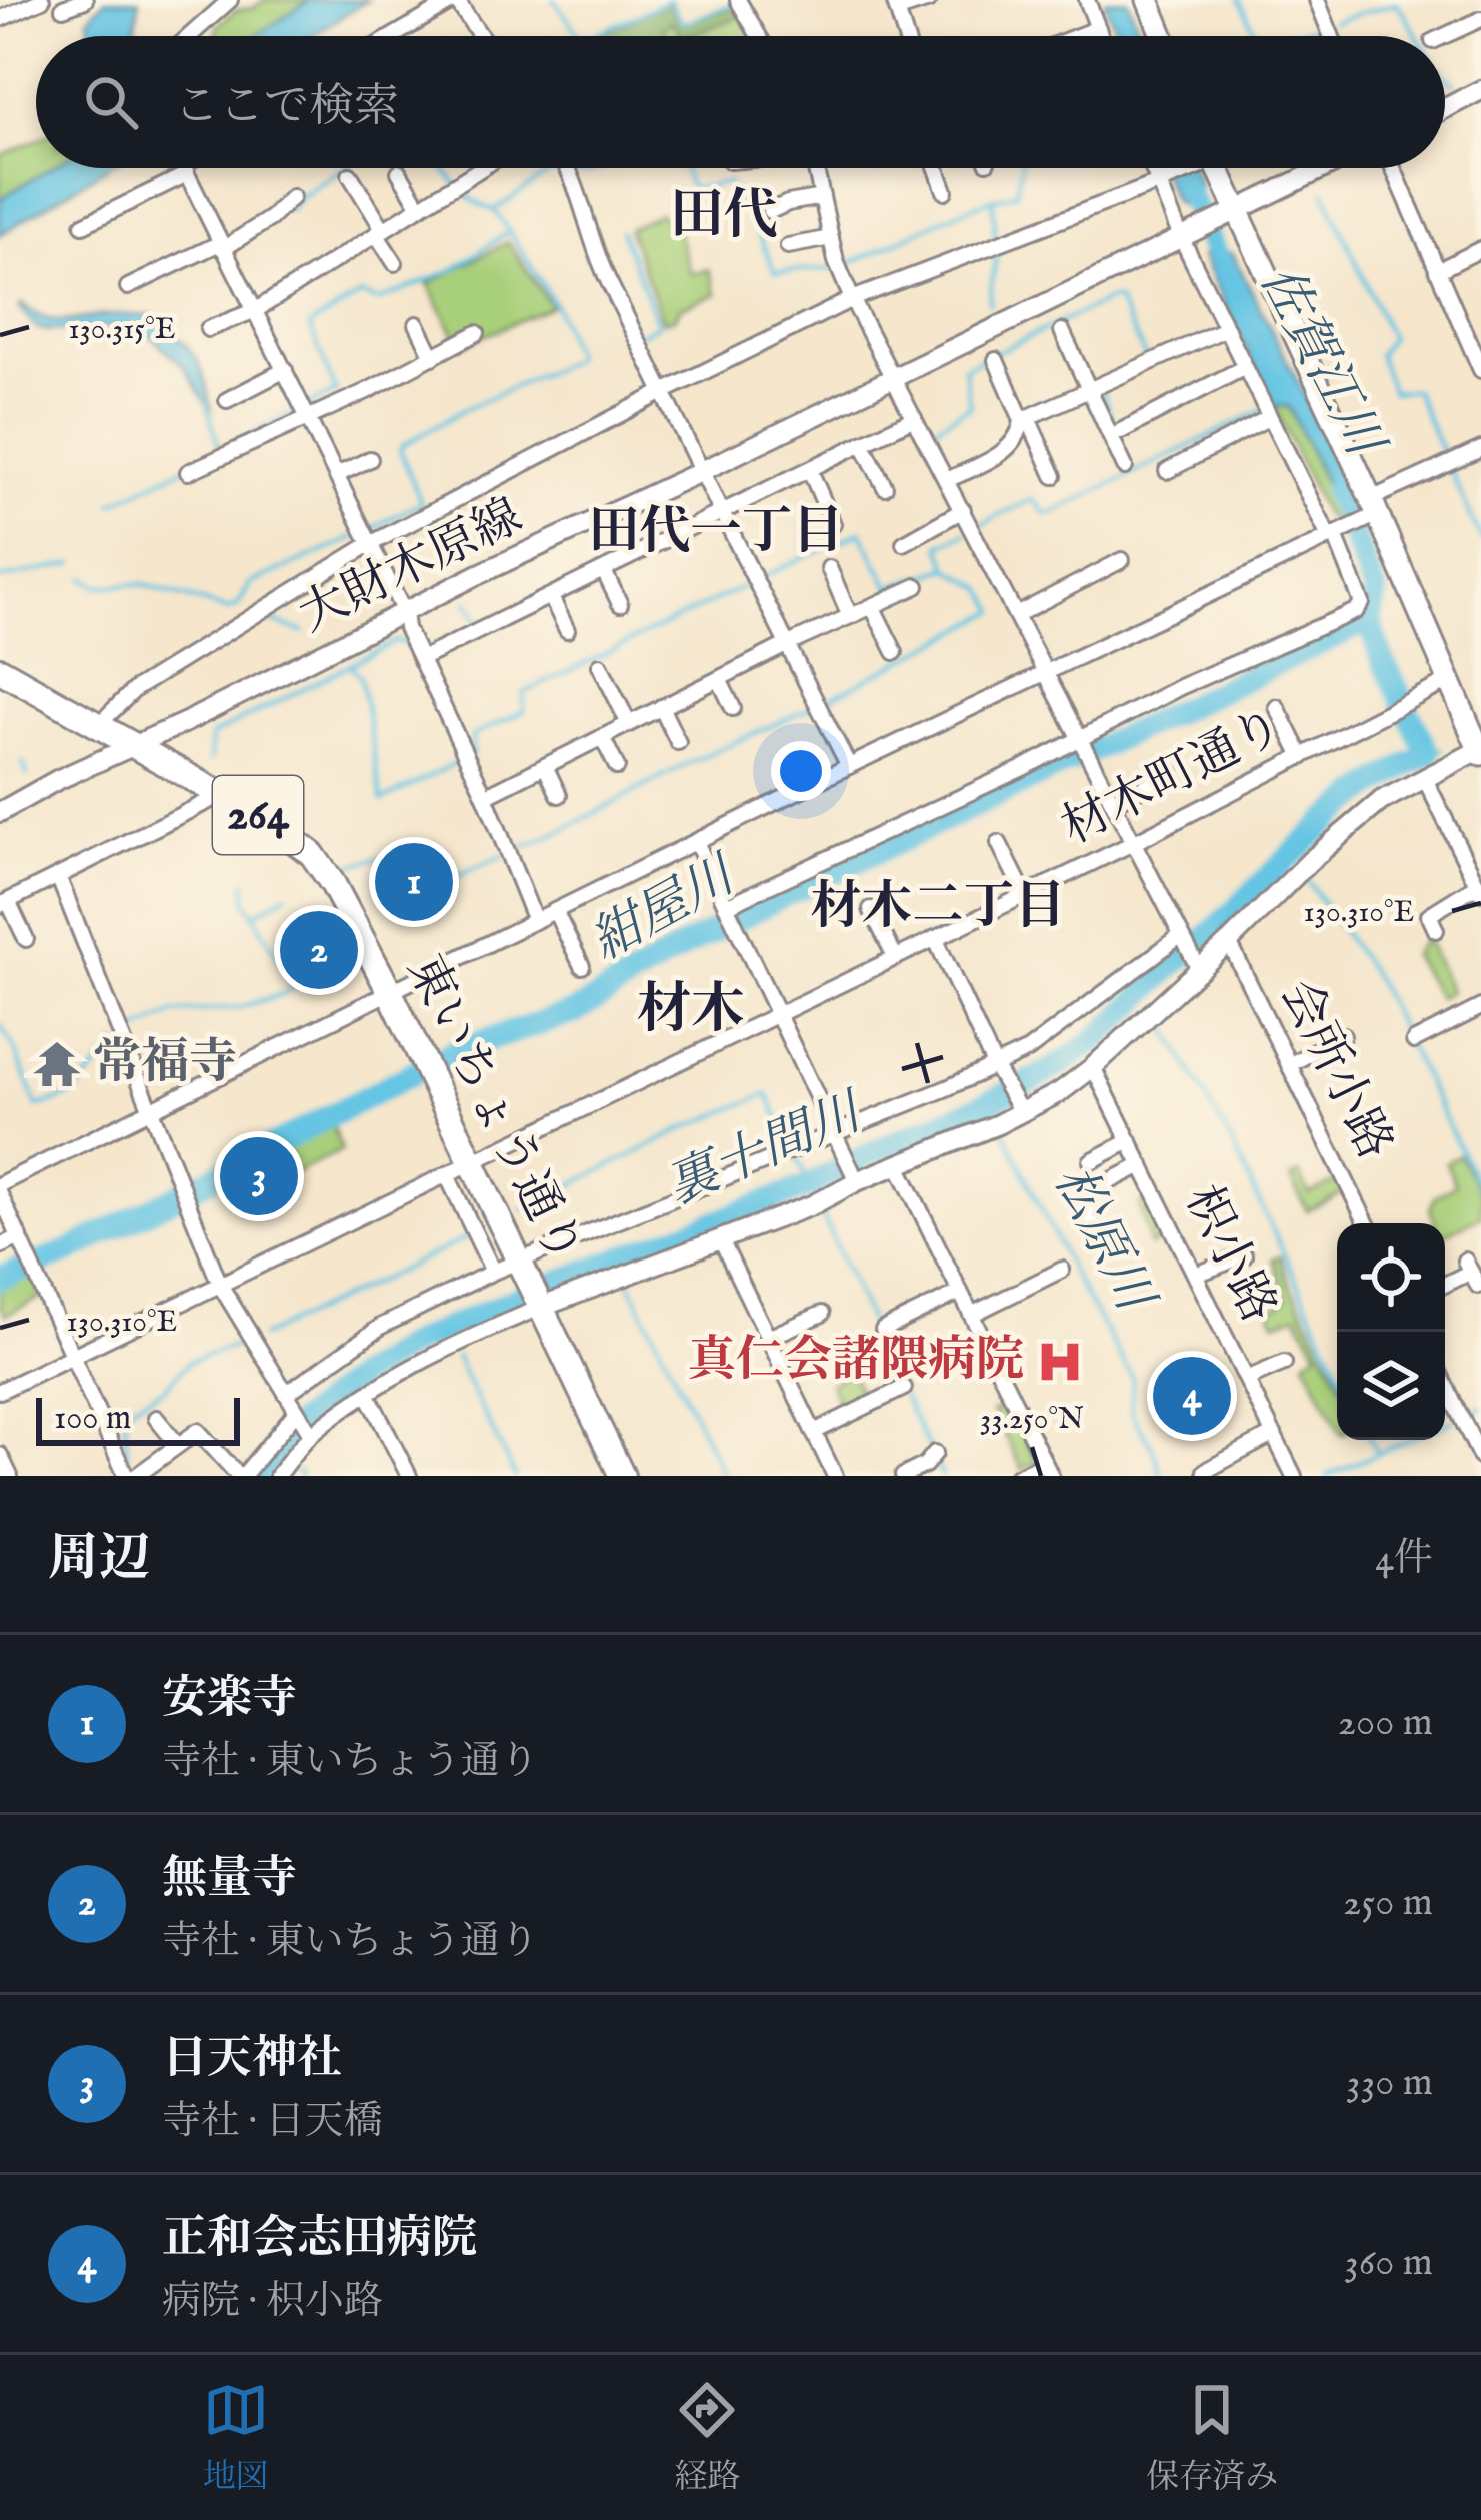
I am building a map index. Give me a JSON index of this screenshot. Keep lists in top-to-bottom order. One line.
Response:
{"streets":{"highway":["264","東いちょう通り"],"street":["大財木原線","材木町通り","会所小路","枳小路"]},"crossings":[["大財木原線","東いちょう通り"],["材木町通り","東いちょう通り"]],"districts":["田代","田代一丁目","材木二丁目","材木"],"water":["佐賀江川","紺屋川","裏十間川","松原川"],"places":{"temple":["常福寺"],"hospital":["真仁会諸隈病院"]},"scale_bar":"100 m","page":{"search":"ここで検索","pins":["1","2","3","4"],"scale":"100 m","heading":["周辺","4件"],"list":[{"mark":"1","name":"安楽寺","note":"寺社 · 東いちょう通り","value":"200 m"},{"mark":"2","name":"無量寺","note":"寺社 · 東いちょう通り","value":"250 m"},{"mark":"3","name":"日天神社","note":"寺社 · 日天橋","value":"330 m"},{"mark":"4","name":"正和会志田病院","note":"病院 · 枳小路","value":"360 m"}],"nav":["地図","経路","保存済み"]},"coordinates":["130.315°E","130.310°E","33.250°N"]}
